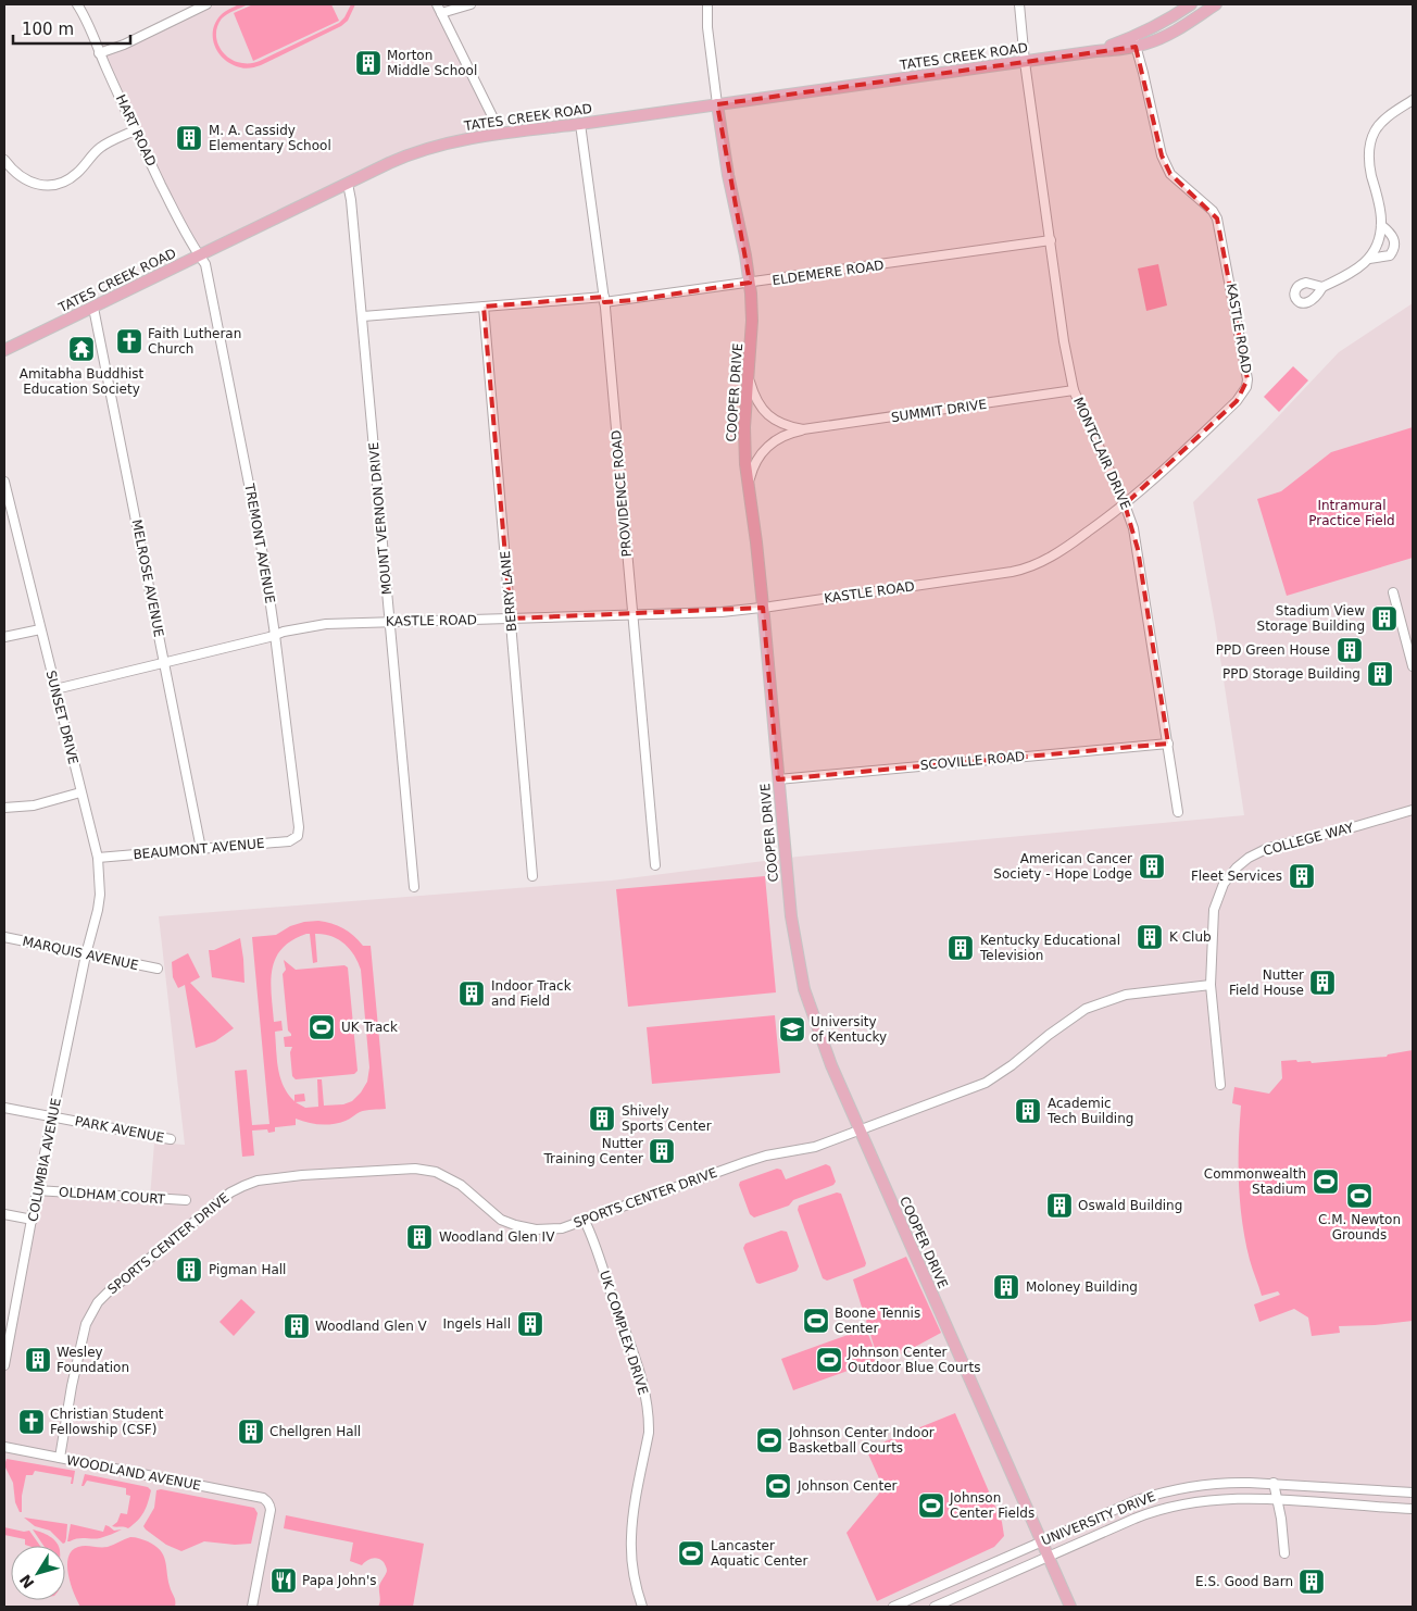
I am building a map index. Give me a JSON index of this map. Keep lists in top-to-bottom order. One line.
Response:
{"streets":{"main road":["TATES CREEK ROAD","COOPER DRIVE"],"street":["HART ROAD","ELDEMERE ROAD","KASTLE ROAD","SUMMIT DRIVE","MONTCLAIR DRIVE","PROVIDENCE ROAD","MOUNT VERNON DRIVE","TREMONT AVENUE","MELROSE AVENUE","BERRY LANE","SUNSET DRIVE","SCOVILLE ROAD","COLLEGE WAY","BEAUMONT AVENUE","MARQUIS AVENUE","PARK AVENUE","COLUMBIA AVENUE","OLDHAM COURT","SPORTS CENTER DRIVE","UK COMPLEX DRIVE","WOODLAND AVENUE","UNIVERSITY DRIVE"]},"crossings":[["TATES CREEK ROAD","HART ROAD"],["TATES CREEK ROAD","KASTLE ROAD"],["TATES CREEK ROAD","COOPER DRIVE"],["TATES CREEK ROAD","MONTCLAIR DRIVE"],["TATES CREEK ROAD","PROVIDENCE ROAD"],["TATES CREEK ROAD","MOUNT VERNON DRIVE"],["TATES CREEK ROAD","TREMONT AVENUE"],["TATES CREEK ROAD","MELROSE AVENUE"],["HART ROAD","TREMONT AVENUE"],["ELDEMERE ROAD","COOPER DRIVE"],["ELDEMERE ROAD","MONTCLAIR DRIVE"],["ELDEMERE ROAD","PROVIDENCE ROAD"],["ELDEMERE ROAD","MOUNT VERNON DRIVE"],["ELDEMERE ROAD","BERRY LANE"],["KASTLE ROAD","COOPER DRIVE"],["KASTLE ROAD","MONTCLAIR DRIVE"],["KASTLE ROAD","PROVIDENCE ROAD"],["KASTLE ROAD","MOUNT VERNON DRIVE"],["KASTLE ROAD","TREMONT AVENUE"],["KASTLE ROAD","MELROSE AVENUE"],["KASTLE ROAD","BERRY LANE"],["KASTLE ROAD","SUNSET DRIVE"],["COOPER DRIVE","SUMMIT DRIVE"],["COOPER DRIVE","SCOVILLE ROAD"],["COOPER DRIVE","SPORTS CENTER DRIVE"],["COOPER DRIVE","UNIVERSITY DRIVE"],["SUMMIT DRIVE","MONTCLAIR DRIVE"],["MONTCLAIR DRIVE","SCOVILLE ROAD"],["TREMONT AVENUE","BEAUMONT AVENUE"],["MELROSE AVENUE","BEAUMONT AVENUE"],["SUNSET DRIVE","BEAUMONT AVENUE"],["SUNSET DRIVE","MARQUIS AVENUE"],["SUNSET DRIVE","COLUMBIA AVENUE"],["COLLEGE WAY","SPORTS CENTER DRIVE"],["MARQUIS AVENUE","COLUMBIA AVENUE"],["PARK AVENUE","COLUMBIA AVENUE"],["COLUMBIA AVENUE","OLDHAM COURT"],["SPORTS CENTER DRIVE","UK COMPLEX DRIVE"],["SPORTS CENTER DRIVE","WOODLAND AVENUE"]],"parks":["Intramural Practice Field"],"places":{"building":["Morton Middle School","M. A. Cassidy Elementary School","Stadium View Storage Building","PPD Green House","PPD Storage Building","American Cancer Society - Hope Lodge","Fleet Services","K Club","Kentucky Educational Television","Nutter Field House","Indoor Track and Field","Academic Tech Building","Shively Sports Center","Nutter Training Center","Oswald Building","Woodland Glen IV","Pigman Hall","Moloney Building","Ingels Hall","Woodland Glen V","Wesley Foundation","Chellgren Hall","E.S. Good Barn"],"church":["Faith Lutheran Church","Christian Student Fellowship (CSF)"],"temple":["Amitabha Buddhist Education Society"],"sports":["UK Track","Commonwealth Stadium","C.M. Newton Grounds","Boone Tennis Center","Johnson Center Outdoor Blue Courts","Johnson Center Indoor Basketball Courts","Johnson Center","Johnson Center Fields","Lancaster Aquatic Center"],"school or university":["University of Kentucky"],"restaurant":["Papa John's"]},"scale_bar":"100 m","north":"bottom left"}
